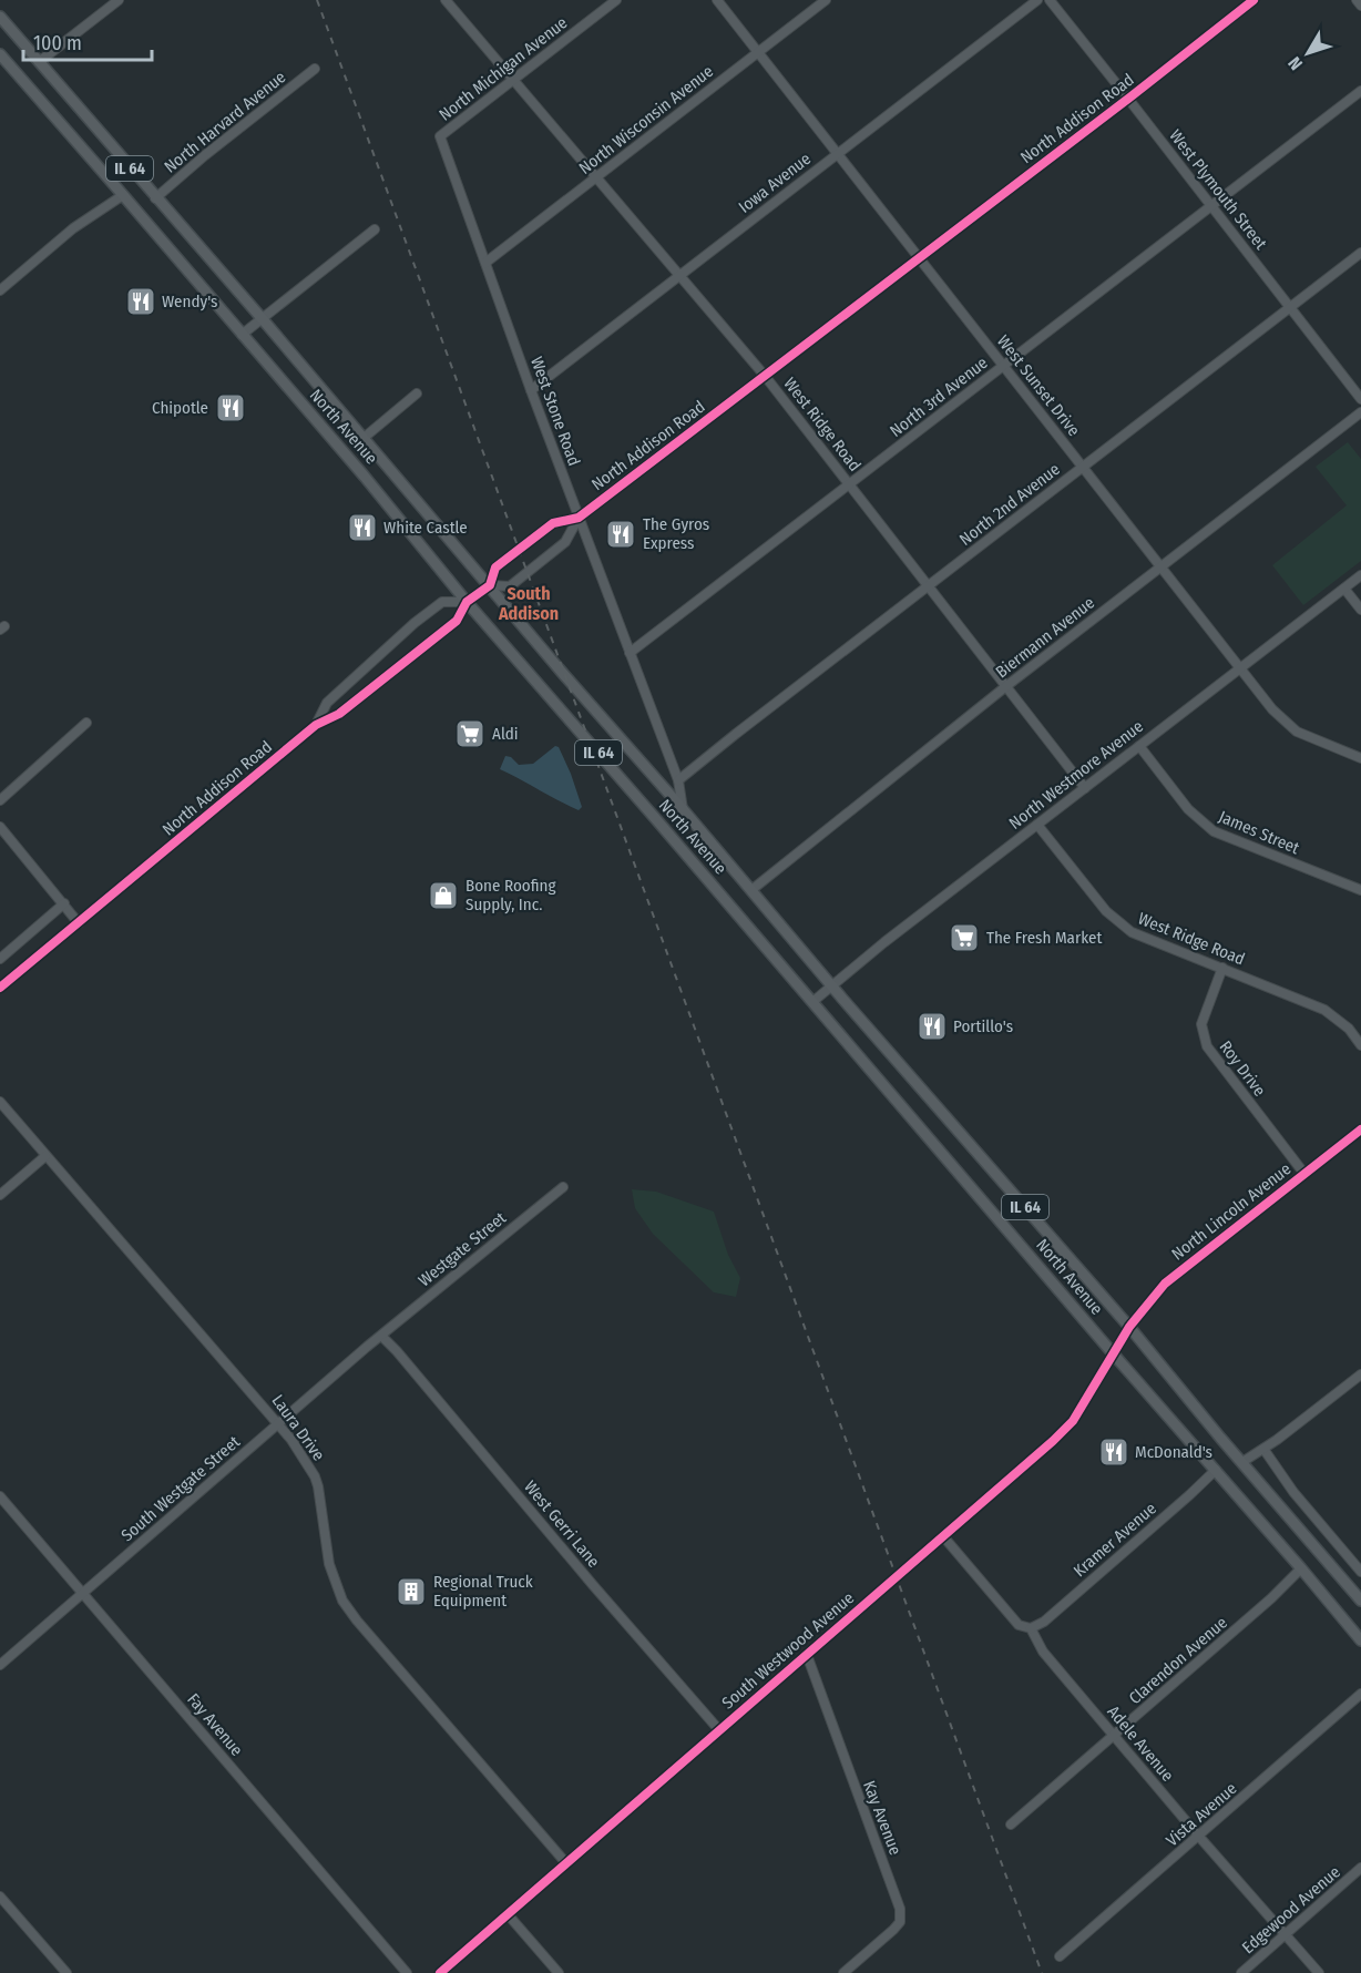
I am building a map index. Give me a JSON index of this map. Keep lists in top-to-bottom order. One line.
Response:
{"streets":{"main road":["IL 64","North Avenue"],"street":["North Michigan Avenue","North Addison Road","North Wisconsin Avenue","North Harvard Avenue","Iowa Avenue","West Plymouth Street","West Sunset Drive","North 3rd Avenue","West Stone Road","West Ridge Road","North 2nd Avenue","Biermann Avenue","North Westmore Avenue","James Street","Roy Drive","North Lincoln Avenue","Westgate Street","Laura Drive","South Westgate Street","West Gerri Lane","Kramer Avenue","South Westwood Avenue","Clarendon Avenue","Fay Avenue","Adele Avenue","Vista Avenue","Kay Avenue","Edgewood Avenue"]},"crossings":[["North Michigan Avenue","West Stone Road"],["North Michigan Avenue","West Ridge Road"],["North Addison Road","West Plymouth Street"],["North Addison Road","West Sunset Drive"],["North Addison Road","West Stone Road"],["North Addison Road","West Ridge Road"],["North Addison Road","North Avenue"],["North Wisconsin Avenue","West Sunset Drive"],["North Wisconsin Avenue","West Stone Road"],["North Wisconsin Avenue","West Ridge Road"],["North Harvard Avenue","North Avenue"],["Iowa Avenue","West Sunset Drive"],["Iowa Avenue","West Stone Road"],["Iowa Avenue","West Ridge Road"],["West Plymouth Street","North 3rd Avenue"],["West Plymouth Street","North 2nd Avenue"],["West Sunset Drive","North 3rd Avenue"],["West Sunset Drive","North 2nd Avenue"],["West Sunset Drive","Biermann Avenue"],["West Sunset Drive","North Westmore Avenue"],["North 3rd Avenue","West Stone Road"],["North 3rd Avenue","West Ridge Road"],["West Stone Road","North Avenue"],["West Stone Road","North 2nd Avenue"],["West Ridge Road","North 2nd Avenue"],["West Ridge Road","Biermann Avenue"],["West Ridge Road","North Westmore Avenue"],["West Ridge Road","Roy Drive"],["North Avenue","Biermann Avenue"],["North Avenue","North Westmore Avenue"],["North Avenue","North Lincoln Avenue"],["North Avenue","Kramer Avenue"],["North Avenue","South Westwood Avenue"],["North Avenue","Clarendon Avenue"],["North Westmore Avenue","James Street"],["Roy Drive","North Lincoln Avenue"],["North Lincoln Avenue","South Westwood Avenue"],["Westgate Street","South Westgate Street"],["Westgate Street","West Gerri Lane"],["Laura Drive","South Westgate Street"],["Laura Drive","South Westwood Avenue"],["South Westgate Street","West Gerri Lane"],["South Westgate Street","Fay Avenue"],["West Gerri Lane","South Westwood Avenue"],["Kramer Avenue","Adele Avenue"],["South Westwood Avenue","Adele Avenue"],["South Westwood Avenue","Kay Avenue"],["Clarendon Avenue","Adele Avenue"],["Adele Avenue","Vista Avenue"],["Adele Avenue","Edgewood Avenue"]],"districts":["South Addison"],"places":{"restaurant":["Wendy's","Chipotle","White Castle","The Gyros Express","Portillo's","McDonald's"],"supermarket":["Aldi","The Fresh Market"],"shop":["Bone Roofing Supply, Inc."],"building":["Regional Truck Equipment"]},"scale_bar":"100 m","north":"bottom left"}
